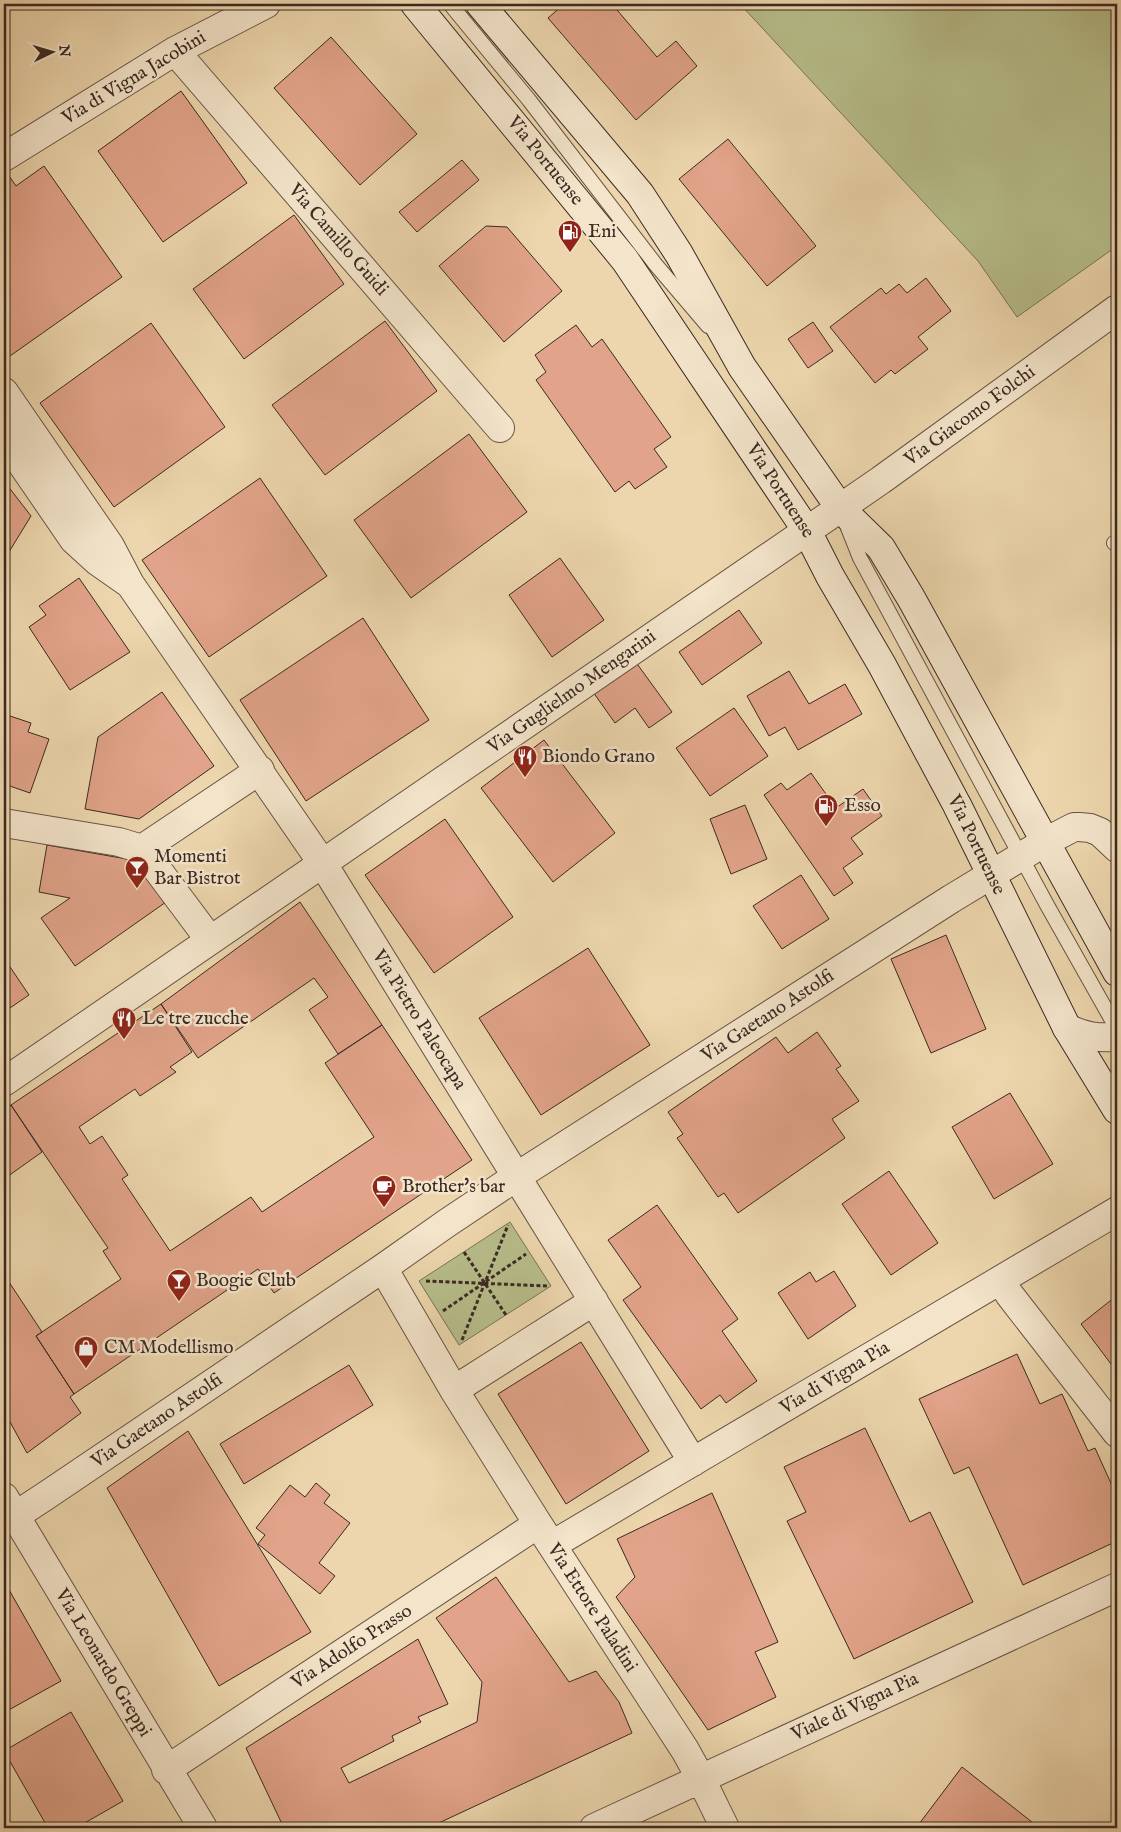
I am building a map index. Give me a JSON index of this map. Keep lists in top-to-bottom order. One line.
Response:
{"streets":{"street":["Via di Vigna Jacobini","Via Portuense","Via Camillo Guidi","Via Giacomo Folchi","Via Guglielmo Mengarini","Via Gaetano Astolfi","Via Pietro Paleocapa","Via di Vigna Pia","Via Ettore Paladini","Via Adolfo Prasso","Via Leonardo Greppi","Viale di Vigna Pia"]},"crossings":[["Via di Vigna Jacobini","Via Camillo Guidi"],["Via Portuense","Via Giacomo Folchi"],["Via Portuense","Via Guglielmo Mengarini"],["Via Portuense","Via Gaetano Astolfi"],["Via Giacomo Folchi","Via Guglielmo Mengarini"],["Via Guglielmo Mengarini","Via Pietro Paleocapa"],["Via Gaetano Astolfi","Via Pietro Paleocapa"],["Via Gaetano Astolfi","Via Ettore Paladini"],["Via Gaetano Astolfi","Via Leonardo Greppi"],["Via Pietro Paleocapa","Via di Vigna Pia"],["Via di Vigna Pia","Via Ettore Paladini"],["Via di Vigna Pia","Via Adolfo Prasso"],["Via Ettore Paladini","Via Adolfo Prasso"],["Via Ettore Paladini","Viale di Vigna Pia"],["Via Adolfo Prasso","Via Leonardo Greppi"]],"places":{"fuel station":["Eni","Esso"],"restaurant":["Biondo Grano","Le tre zucche"],"bar":["Momenti Bar Bistrot","Boogie Club"],"cafe":["Brother's bar"],"shop":["CM Modellismo"]},"north":"right"}
